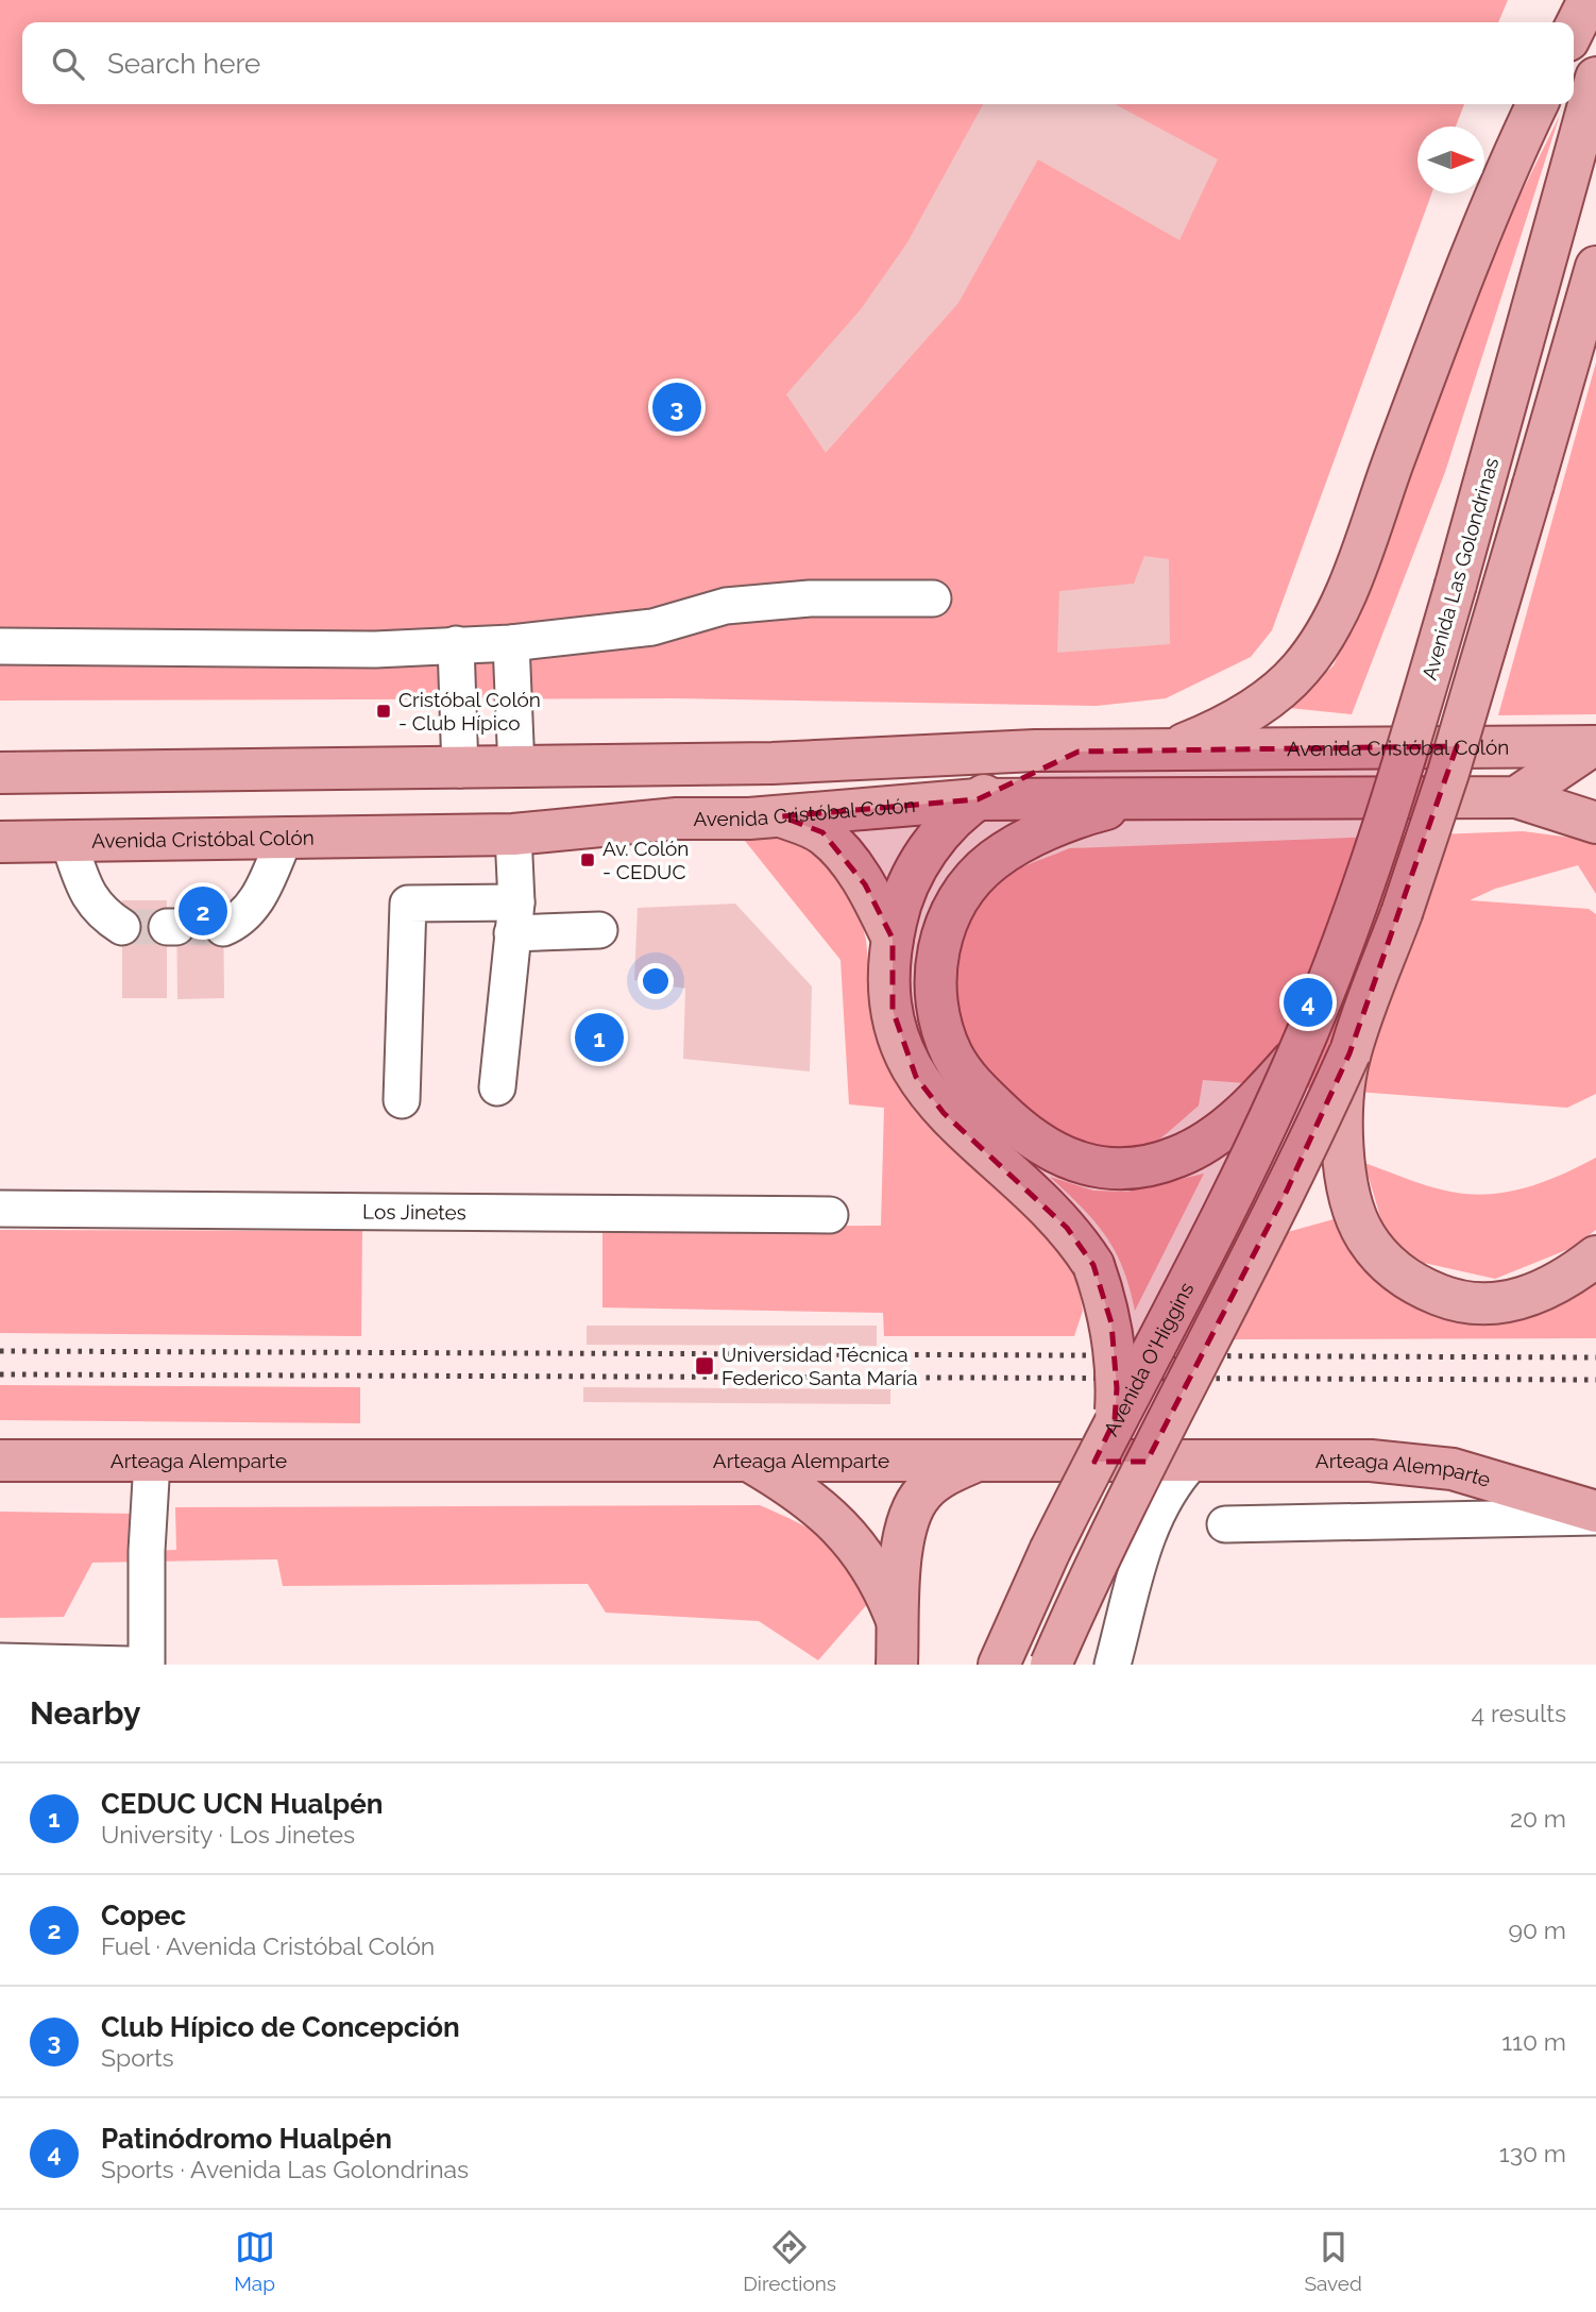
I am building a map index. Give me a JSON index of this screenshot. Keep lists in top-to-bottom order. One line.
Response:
{"streets":{"main road":["Avenida Las Golondrinas","Avenida Cristóbal Colón","Avenida O'Higgins","Arteaga Alemparte"],"street":["Los Jinetes"]},"crossings":[["Avenida Las Golondrinas","Avenida O'Higgins"]],"places":{"transit":["Cristóbal Colón - Club Hípico","Av. Colón - CEDUC","Universidad Técnica Federico Santa María"]},"north":"right","page":{"search":"Search here","pins":["3","2","4","1"],"heading":["Nearby","4 results"],"list":[{"mark":"1","name":"CEDUC UCN Hualpén","note":"University · Los Jinetes","value":"20 m"},{"mark":"2","name":"Copec","note":"Fuel · Avenida Cristóbal Colón","value":"90 m"},{"mark":"3","name":"Club Hípico de Concepción","note":"Sports","value":"110 m"},{"mark":"4","name":"Patinódromo Hualpén","note":"Sports · Avenida Las Golondrinas","value":"130 m"}],"nav":["Map","Directions","Saved"]}}
